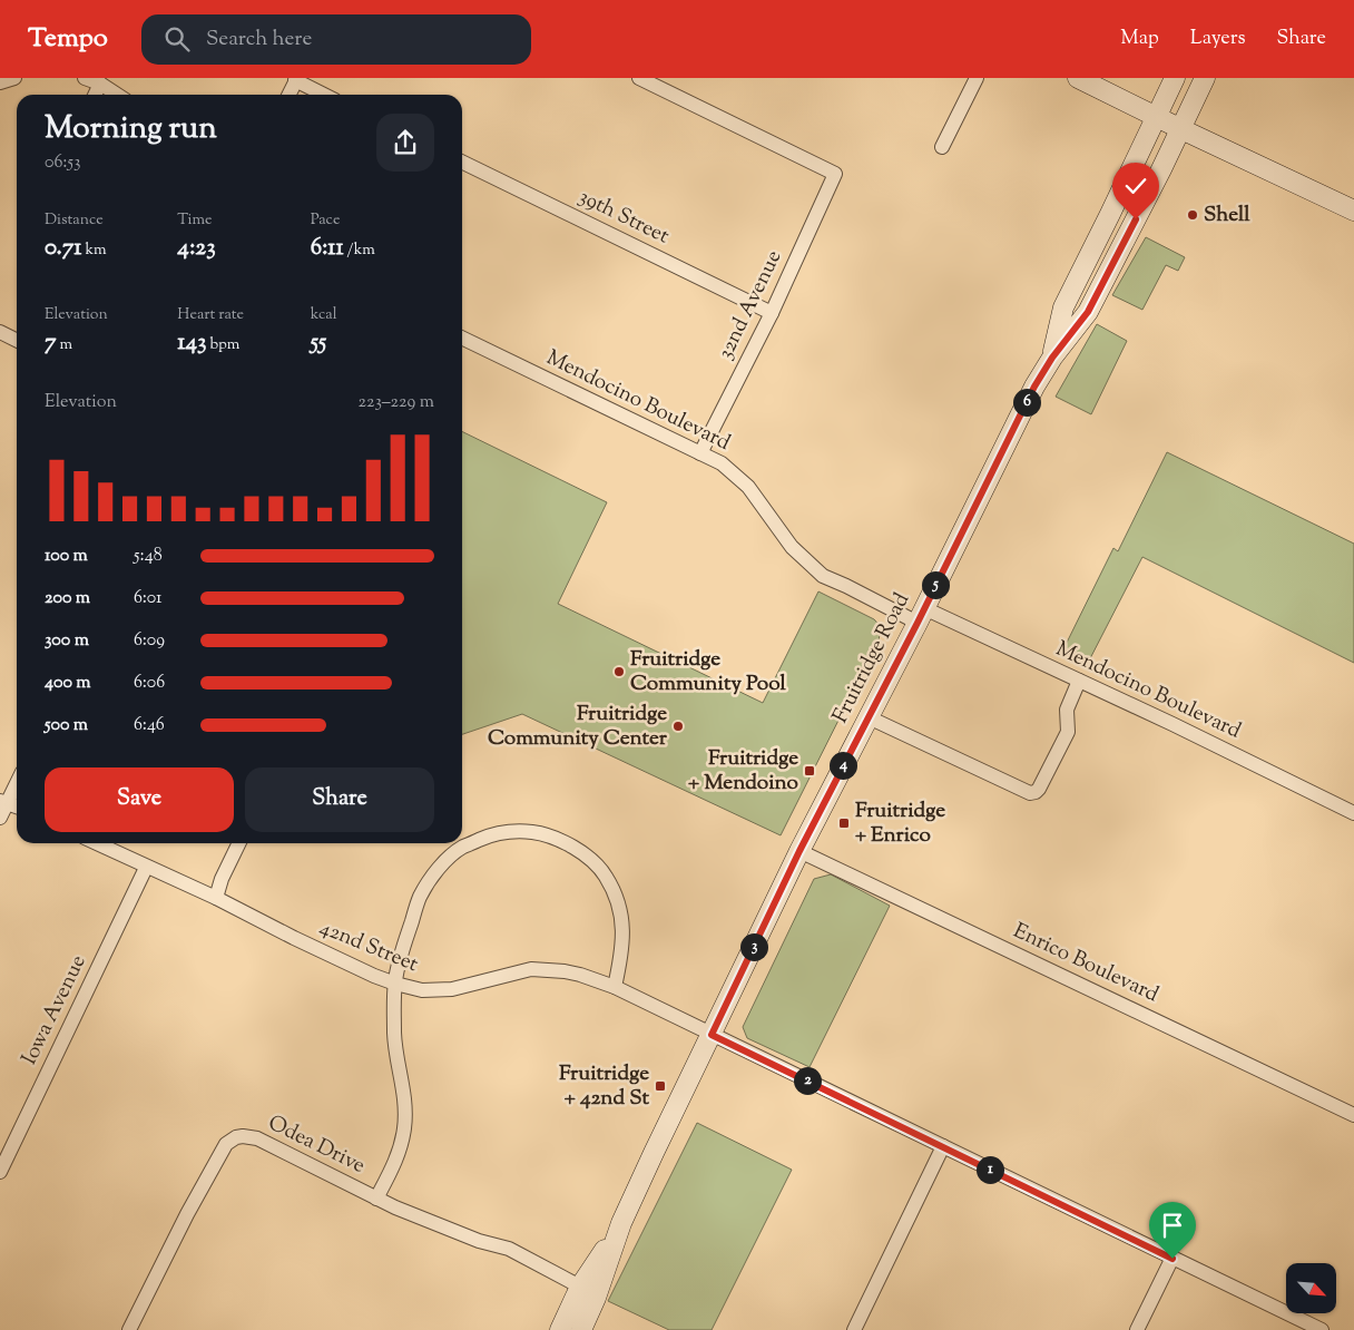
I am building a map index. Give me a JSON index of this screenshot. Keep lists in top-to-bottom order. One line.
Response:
{"streets":{"main road":["Fruitridge Road"],"street":["39th Street","32nd Avenue","Mendocino Boulevard","42nd Street","Enrico Boulevard","Iowa Avenue","Odea Drive"]},"crossings":[["39th Street","32nd Avenue"],["32nd Avenue","Mendocino Boulevard"],["Mendocino Boulevard","Fruitridge Road"],["Fruitridge Road","42nd Street"],["Fruitridge Road","Enrico Boulevard"],["Fruitridge Road","Odea Drive"],["42nd Street","Iowa Avenue"]],"places":{"other":["Shell","Fruitridge Community Pool","Fruitridge Community Center"],"transit":["Fruitridge + Mendoino","Fruitridge + Enrico","Fruitridge + 42nd St"]},"north":"bottom right","page":{"header":"Tempo","search":"Search here","nav":["Map","Layers","Share"],"heading":["Morning run","06:53"],"stats":[["Distance","0.71 km"],["Time","4:23"],["Pace","6:11 /km"],["Elevation","7 m"],["Heart rate","143 bpm"],["kcal","55"]],"chart":["Elevation","223–229 m"],"pins":["6","5","4","3","2","1"],"list":[{"name":"100 m","note":"5:48"},{"name":"200 m","note":"6:01"},{"name":"300 m","note":"6:09"},{"name":"400 m","note":"6:06"},{"name":"500 m","note":"6:46"}],"buttons":["Save","Share"]}}
